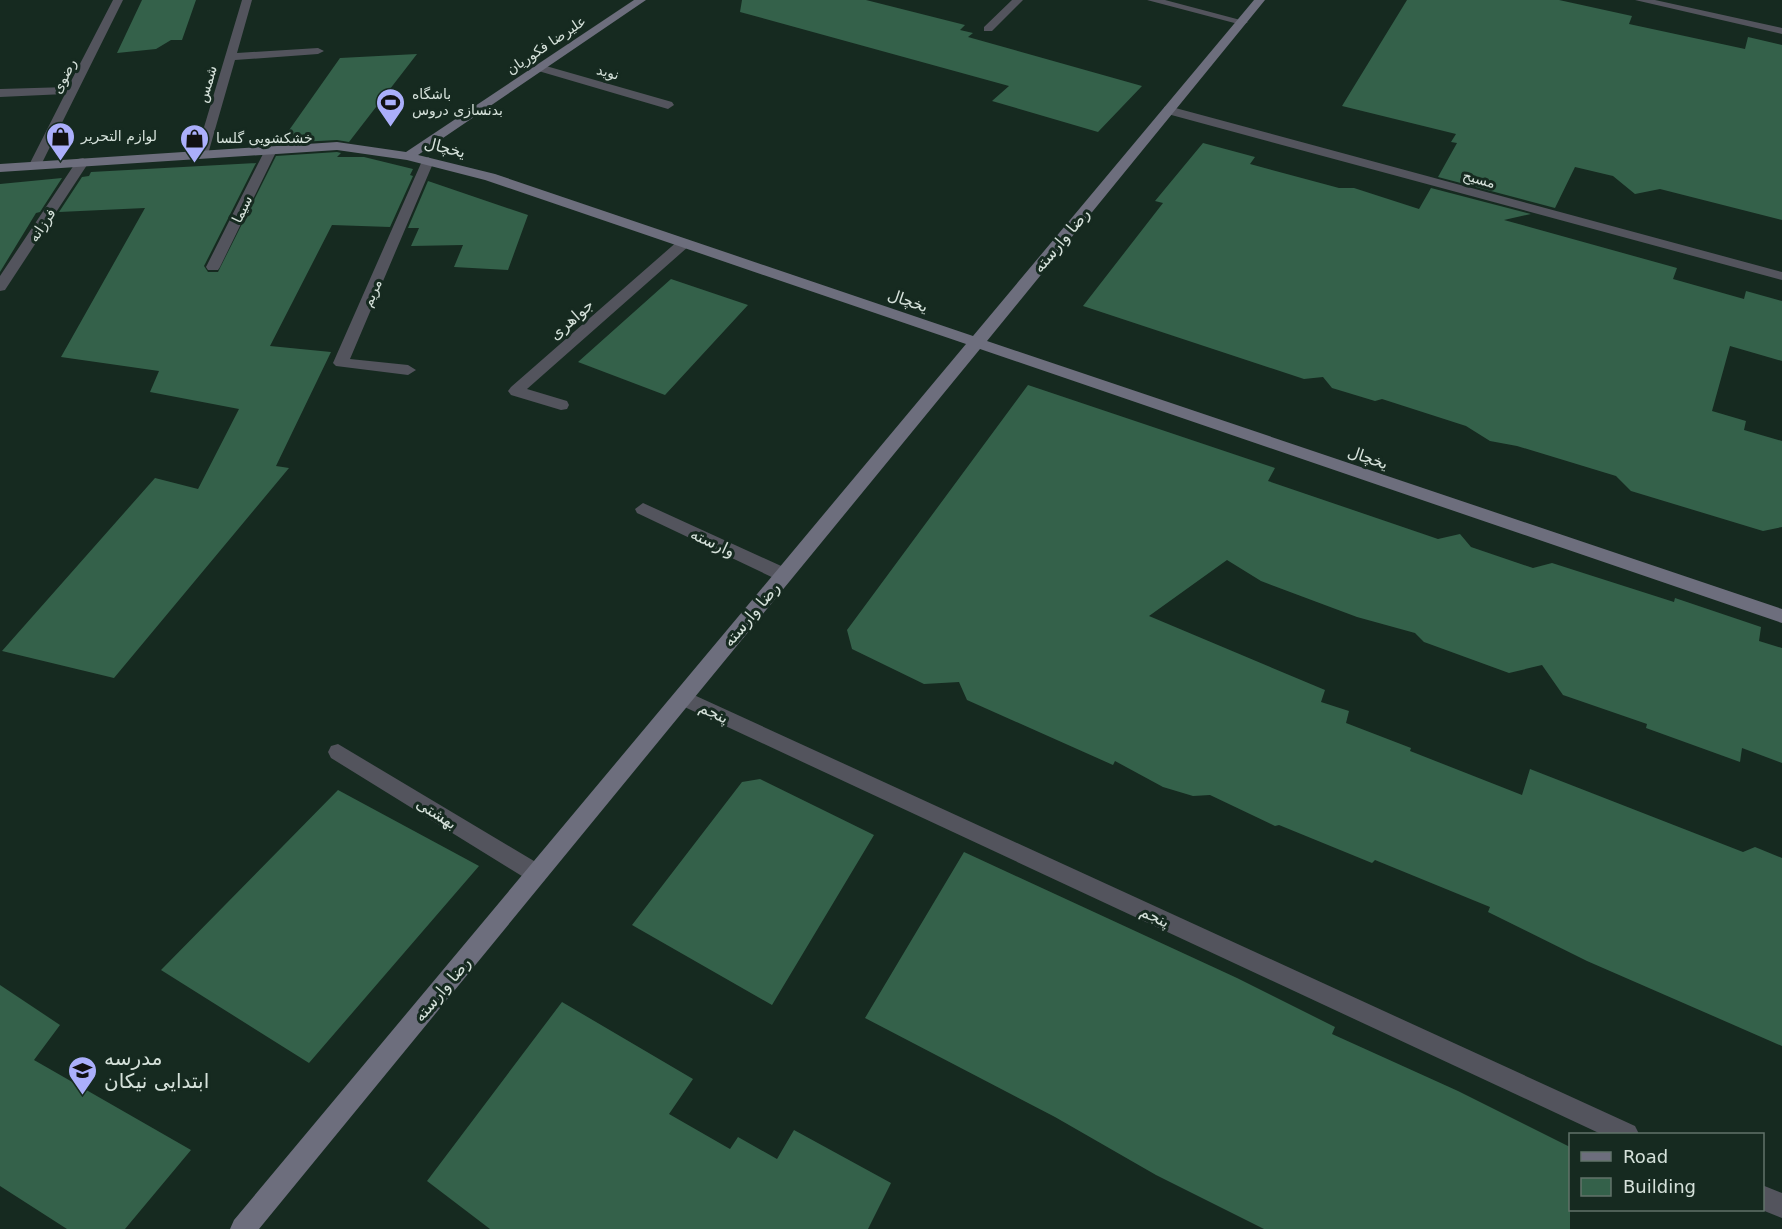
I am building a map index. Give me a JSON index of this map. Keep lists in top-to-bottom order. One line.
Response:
{"streets":{"street":["علیرضا فکوریان","نوید","رضوی","شمس","یخچال","مسیح","سیما","فرزانه","رضا وارسته","مریم","جواهری","وارسته","پنجم","بهشتی"]},"crossings":[["علیرضا فکوریان","نوید"],["علیرضا فکوریان","یخچال"],["رضوی","یخچال"],["شمس","یخچال"],["یخچال","سیما"],["یخچال","فرزانه"],["یخچال","رضا وارسته"],["یخچال","مریم"],["یخچال","جواهری"],["مسیح","رضا وارسته"],["رضا وارسته","وارسته"],["رضا وارسته","پنجم"],["رضا وارسته","بهشتی"]],"places":{"sports":["باشگاه بدنسازی دروس"],"shop":["لوازم التحریر","خشکشویی گلسا"],"school or university":["مدرسه ابتدایی نیکان"]},"legend":["Road","Building"]}
